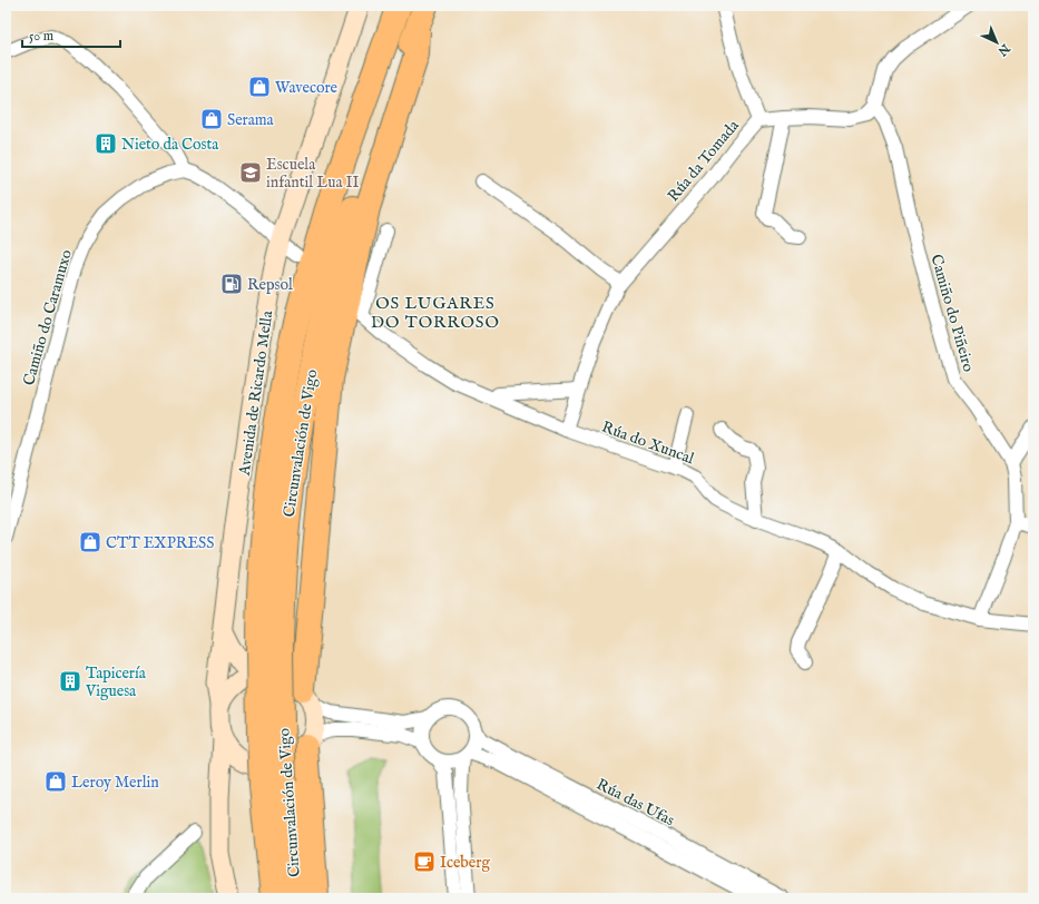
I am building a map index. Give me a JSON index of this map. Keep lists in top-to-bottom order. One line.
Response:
{"streets":{"highway":["Circunvalación de Vigo"],"main road":["Avenida de Ricardo Mella"],"street":["Rúa da Tomada","Camiño do Piñeiro","Camiño do Caramuxo","Rúa do Xuncal","Rúa das Ufas"]},"crossings":[["Rúa da Tomada","Camiño do Piñeiro"],["Rúa da Tomada","Rúa do Xuncal"],["Camiño do Piñeiro","Rúa do Xuncal"],["Avenida de Ricardo Mella","Rúa das Ufas"]],"districts":["OS LUGARES DO TORROSO"],"places":{"shop":["Wavecore","Serama","CTT EXPRESS","Leroy Merlin"],"building":["Nieto da Costa","Tapicería Viguesa"],"school or university":["Escuela infantil Lua II"],"fuel station":["Repsol"],"cafe":["Iceberg"]},"scale_bar":"50 m","north":"bottom right"}
